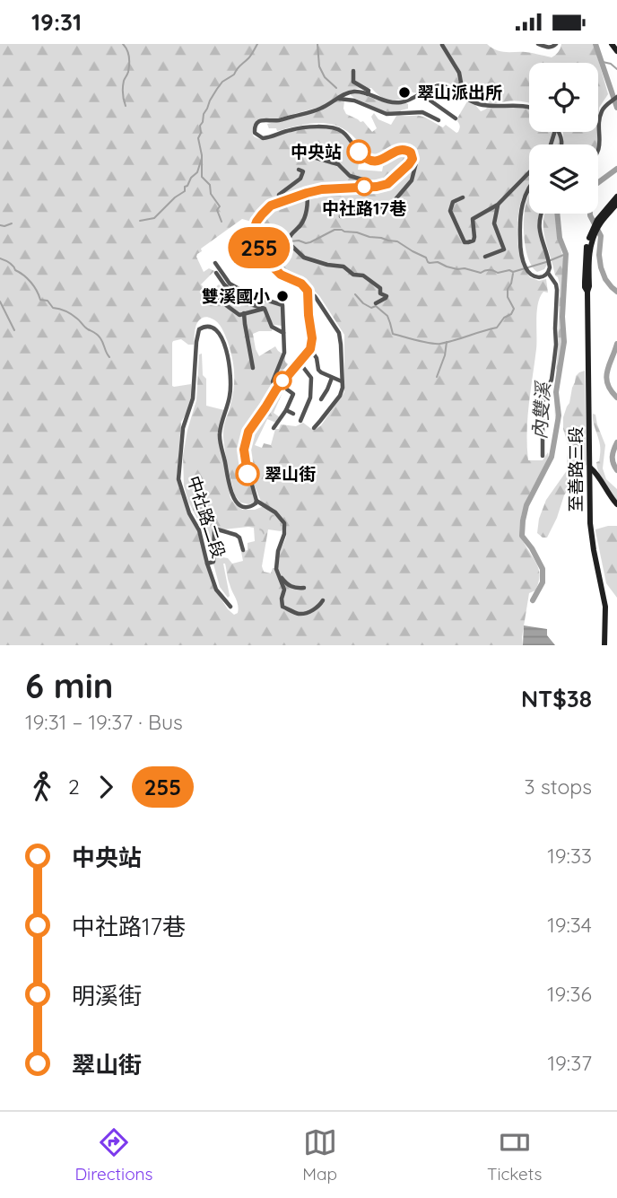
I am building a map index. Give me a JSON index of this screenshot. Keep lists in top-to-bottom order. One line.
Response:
{"streets":{"street":["至善路三段","中社路二段"]},"water":["內雙溪"],"places":["翠山派出所","中央站","中社路17巷","雙溪國小","翠山街"],"lines":["bus line 255"],"page":{"status":"19:31","on_map":"255","heading":["6 min","19:31 – 19:37 · Bus","NT$38"],"legs":["2","255","3 stops"],"list":[{"name":"中央站","value":"19:33"},{"name":"中社路17巷","value":"19:34"},{"name":"明溪街","value":"19:36"},{"name":"翠山街","value":"19:37"}],"tabs":["Directions","Map","Tickets"]}}
